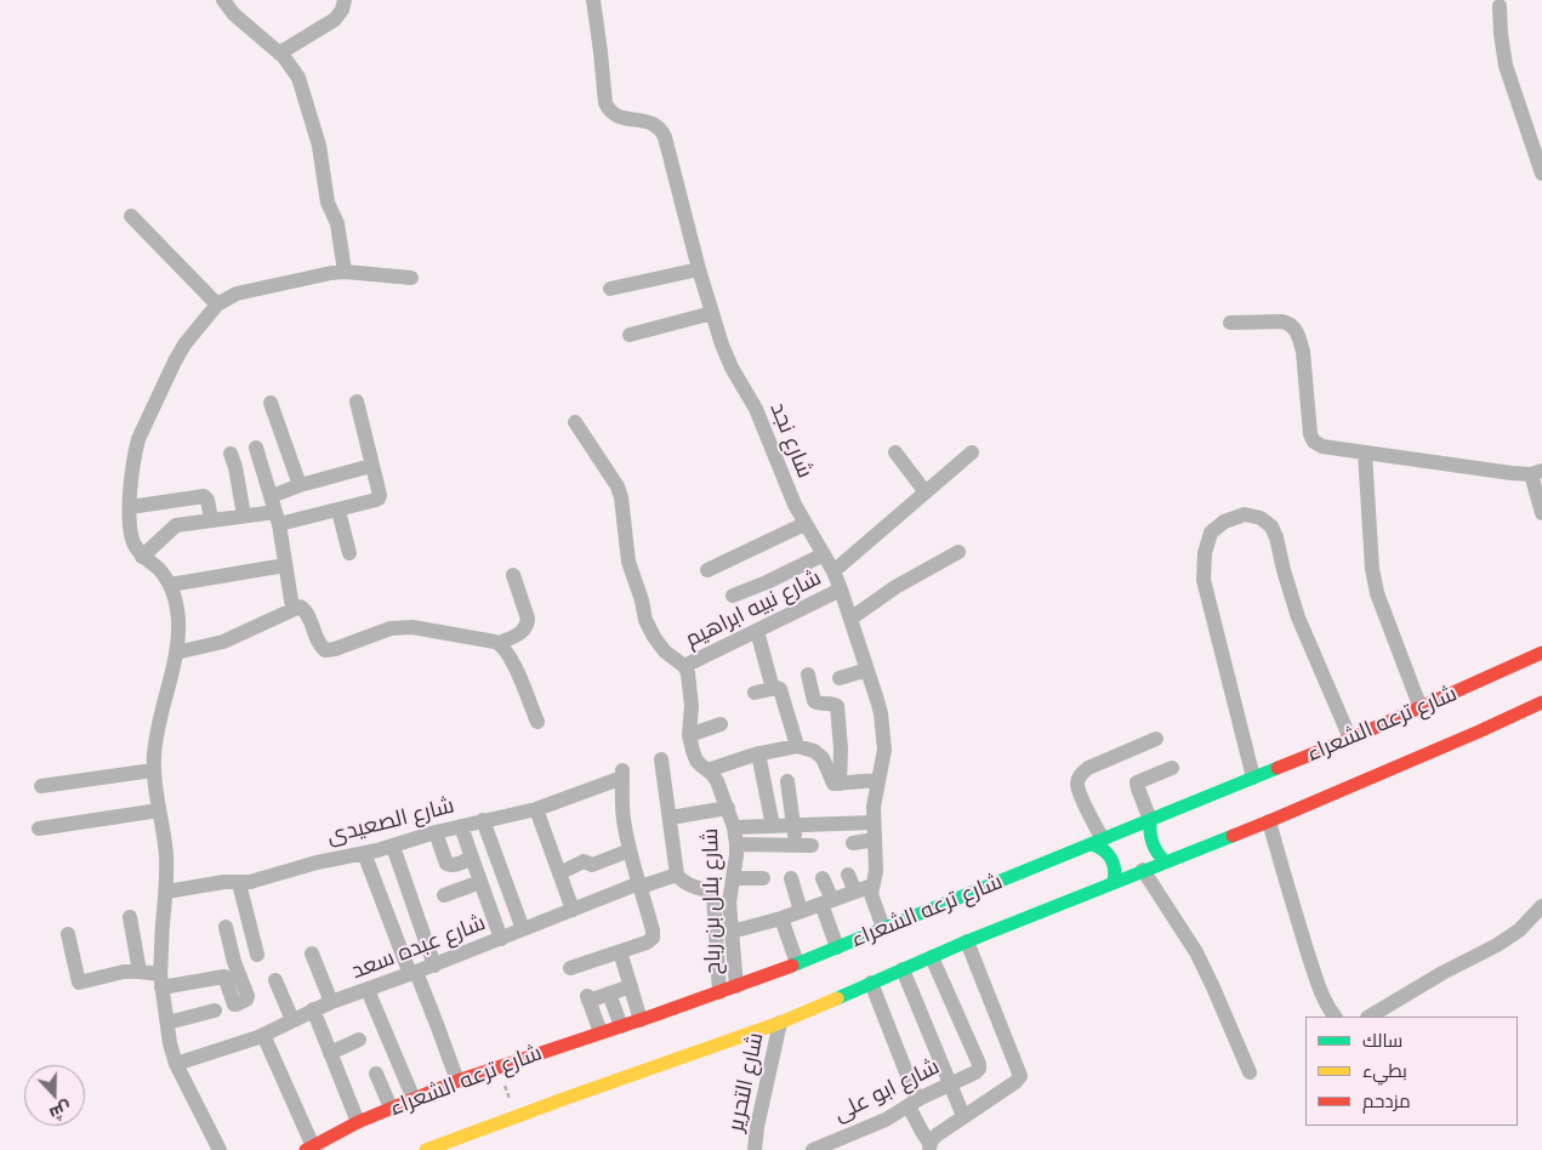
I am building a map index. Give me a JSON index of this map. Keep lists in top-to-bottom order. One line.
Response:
{"streets":{"highway":["شارع ترعه الشعراء"],"street":["شارع نجد","شارع نبيه ابراهيم","شارع الصعيدى","شارع بلال بن رباح","شارع عبده سعد","شارع التحرير","شارع ابو على"]},"crossings":[["شارع نجد","شارع نبيه ابراهيم"],["شارع نجد","شارع ترعه الشعراء"],["شارع نبيه ابراهيم","شارع بلال بن رباح"],["شارع ترعه الشعراء","شارع بلال بن رباح"],["شارع ترعه الشعراء","شارع التحرير"],["شارع ترعه الشعراء","شارع ابو على"]],"legend":["سالك","بطيء","مزدحم"],"north":"bottom"}
